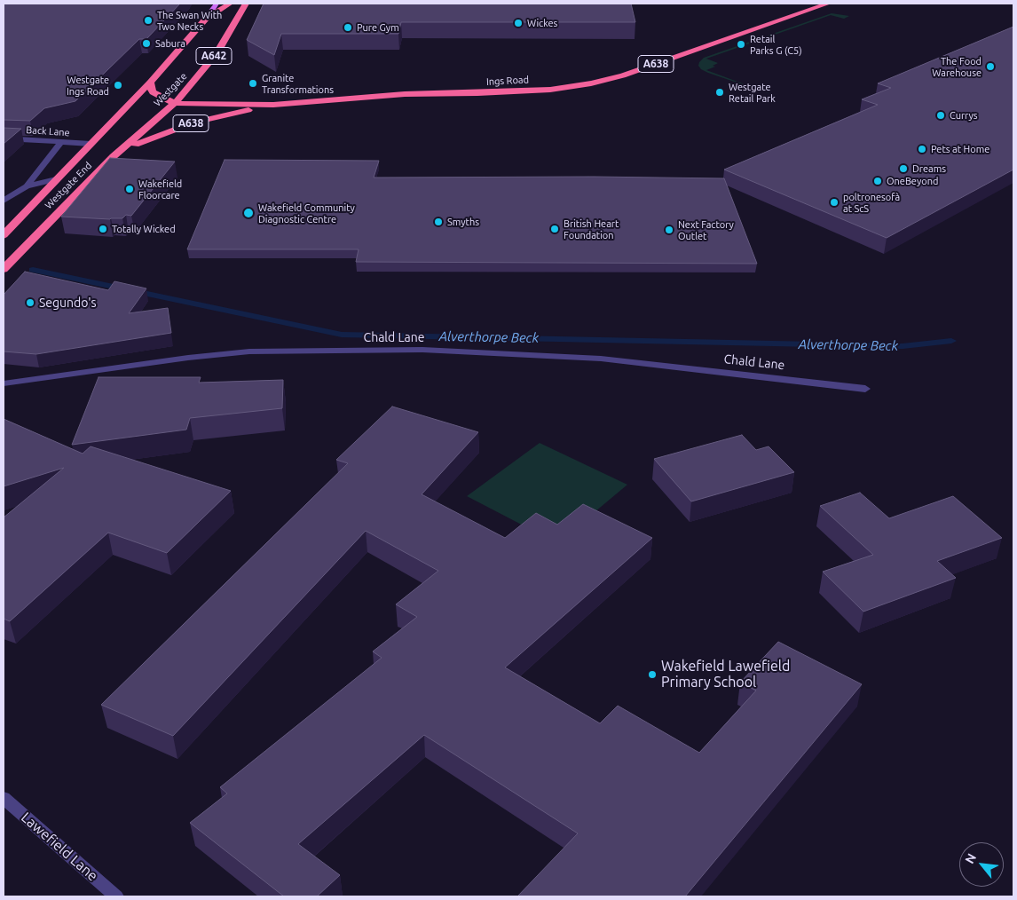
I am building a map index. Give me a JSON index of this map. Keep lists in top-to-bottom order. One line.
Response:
{"streets":{"highway":["A642","A638","Ings Road","Westgate","Westgate End"],"street":["Back Lane","Chald Lane","Lawefield Lane"]},"crossings":[["A638","Ings Road"],["A638","Westgate"],["A638","Westgate End"],["Ings Road","Westgate"],["Westgate","Westgate End"],["Back Lane","Westgate End"]],"water":["Alverthorpe Beck"],"places":["The Swan With Two Necks","Wickes","Pure Gym","Sabura","Retail Parks G (C5)","The Food Warehouse","Granite Transformations","Westgate Ings Road","Westgate Retail Park","Currys","Pets at Home","Dreams","OneBeyond","Wakefield Floorcare","poltronesofà at ScS","Wakefield Community Diagnostic Centre","Smyths","Totally Wicked","British Heart Foundation","Next Factory Outlet","Segundo's","Wakefield Lawefield Primary School"],"north":"top left"}
